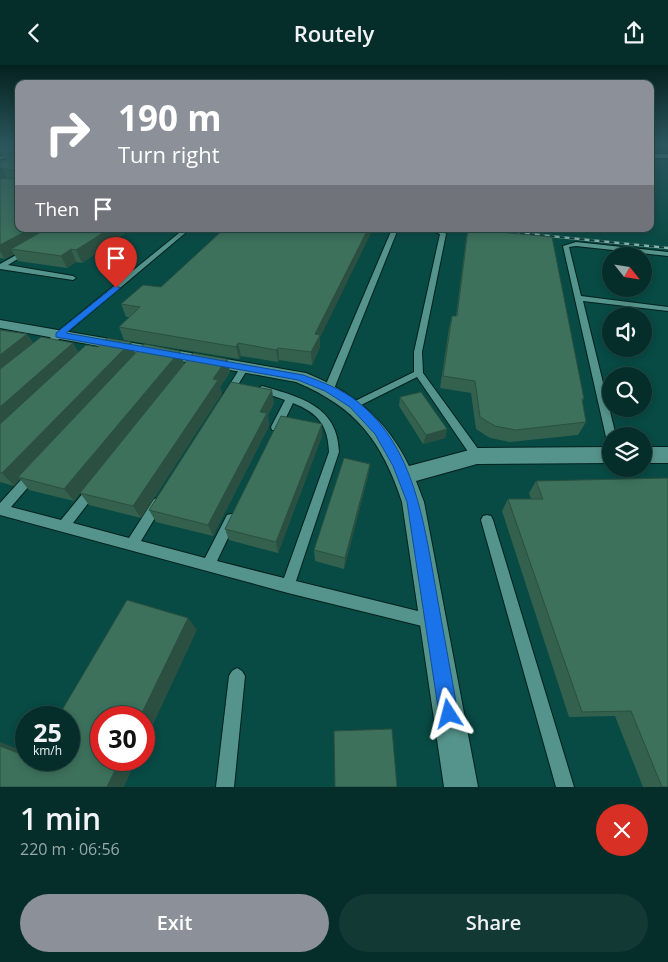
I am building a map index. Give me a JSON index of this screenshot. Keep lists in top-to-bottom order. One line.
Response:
{"north":"bottom right","page":{"header":"Routely","turn":["190 m","Turn right"],"then":"Then","speed":"25 km/h","limit":"30","heading":["1 min","220 m · 06:56"],"buttons":["Exit","Share"]}}
